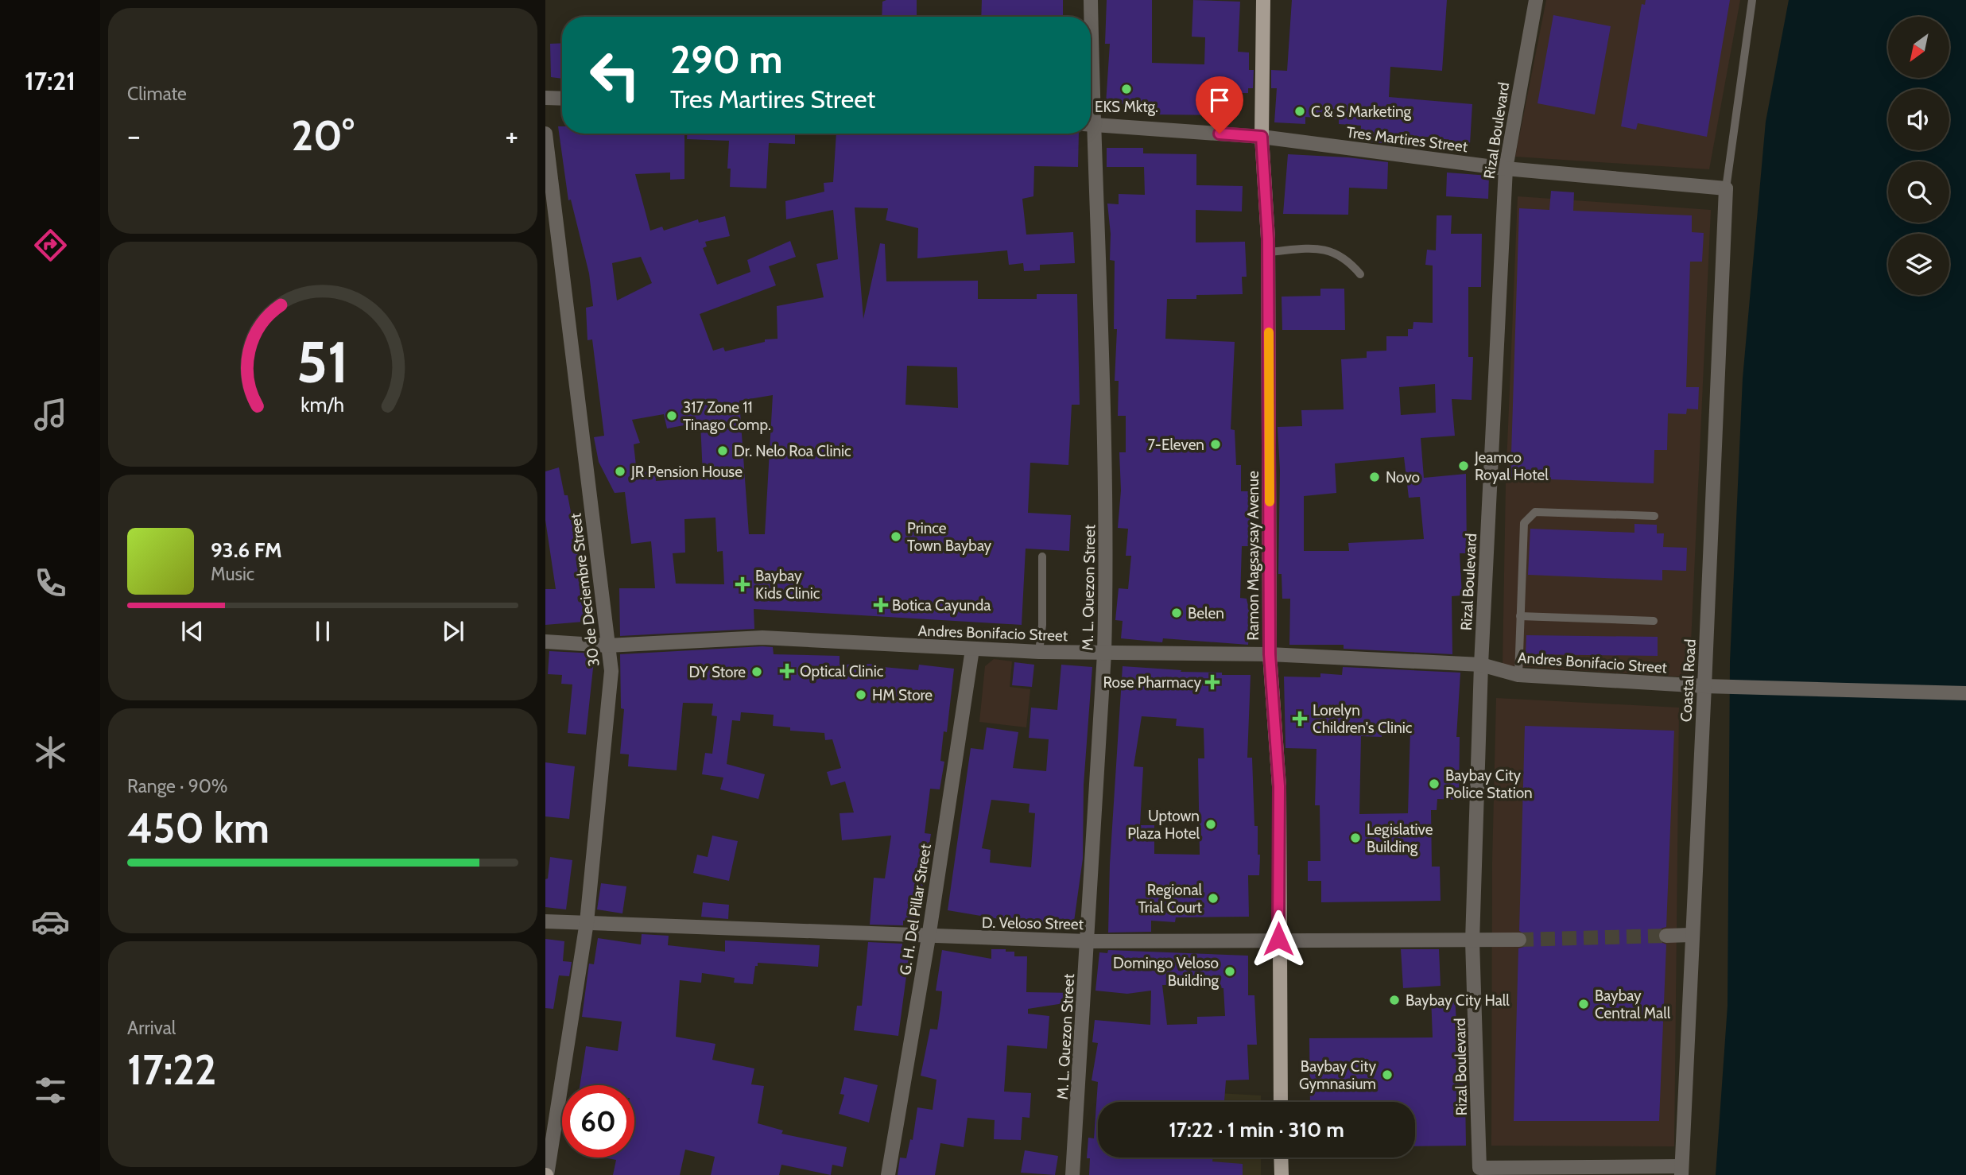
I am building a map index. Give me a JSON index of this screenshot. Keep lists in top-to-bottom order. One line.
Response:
{"streets":{"main road":["Ramon Magsaysay Avenue"],"street":["Rizal Boulevard","Tres Martires Street","M. L. Quezon Street","30 de Deciembre Street","Andres Bonifacio Street","Coastal Road","G. H. Del Pillar Street","D. Veloso Street"]},"crossings":[["Rizal Boulevard","Tres Martires Street"],["Rizal Boulevard","Andres Bonifacio Street"],["Rizal Boulevard","Coastal Road"],["Rizal Boulevard","D. Veloso Street"],["Tres Martires Street","Ramon Magsaysay Avenue"],["Tres Martires Street","Coastal Road"],["Ramon Magsaysay Avenue","Andres Bonifacio Street"],["Ramon Magsaysay Avenue","D. Veloso Street"],["M. L. Quezon Street","Andres Bonifacio Street"],["M. L. Quezon Street","D. Veloso Street"],["30 de Deciembre Street","Andres Bonifacio Street"],["30 de Deciembre Street","D. Veloso Street"],["Andres Bonifacio Street","Coastal Road"],["Andres Bonifacio Street","G. H. Del Pillar Street"],["G. H. Del Pillar Street","D. Veloso Street"]],"places":{"other":["EKS Mktg.","C & S Marketing","317 Zone 11 Tinago Comp.","7-Eleven","Dr. Nelo Roa Clinic","Jeamco Royal Hotel","JR Pension House","Novo","Prince Town Baybay","Belen","DY Store","HM Store","Baybay City Police Station","Uptown Plaza Hotel","Legislative Building","Regional Trial Court","Domingo Veloso Building","Baybay City Hall","Baybay Central Mall","Baybay City Gymnasium"],"health":["Baybay Kids Clinic","Botica Cayunda","Optical Clinic","Rose Pharmacy","Lorelyn Children's Clinic"]},"north":"bottom left","page":{"tabs":"17:21","tile":["Climate",["Range · 90%","450 km"],["Arrival","17:22"]],"turn":["290 m","Tres Martires Street"],"heat":["−","20°","+"],"song":["93.6 FM","Music"],"limit":"60","trip":"17:22 · 1 min · 310 m","gauge":["51","km/h"]}}
